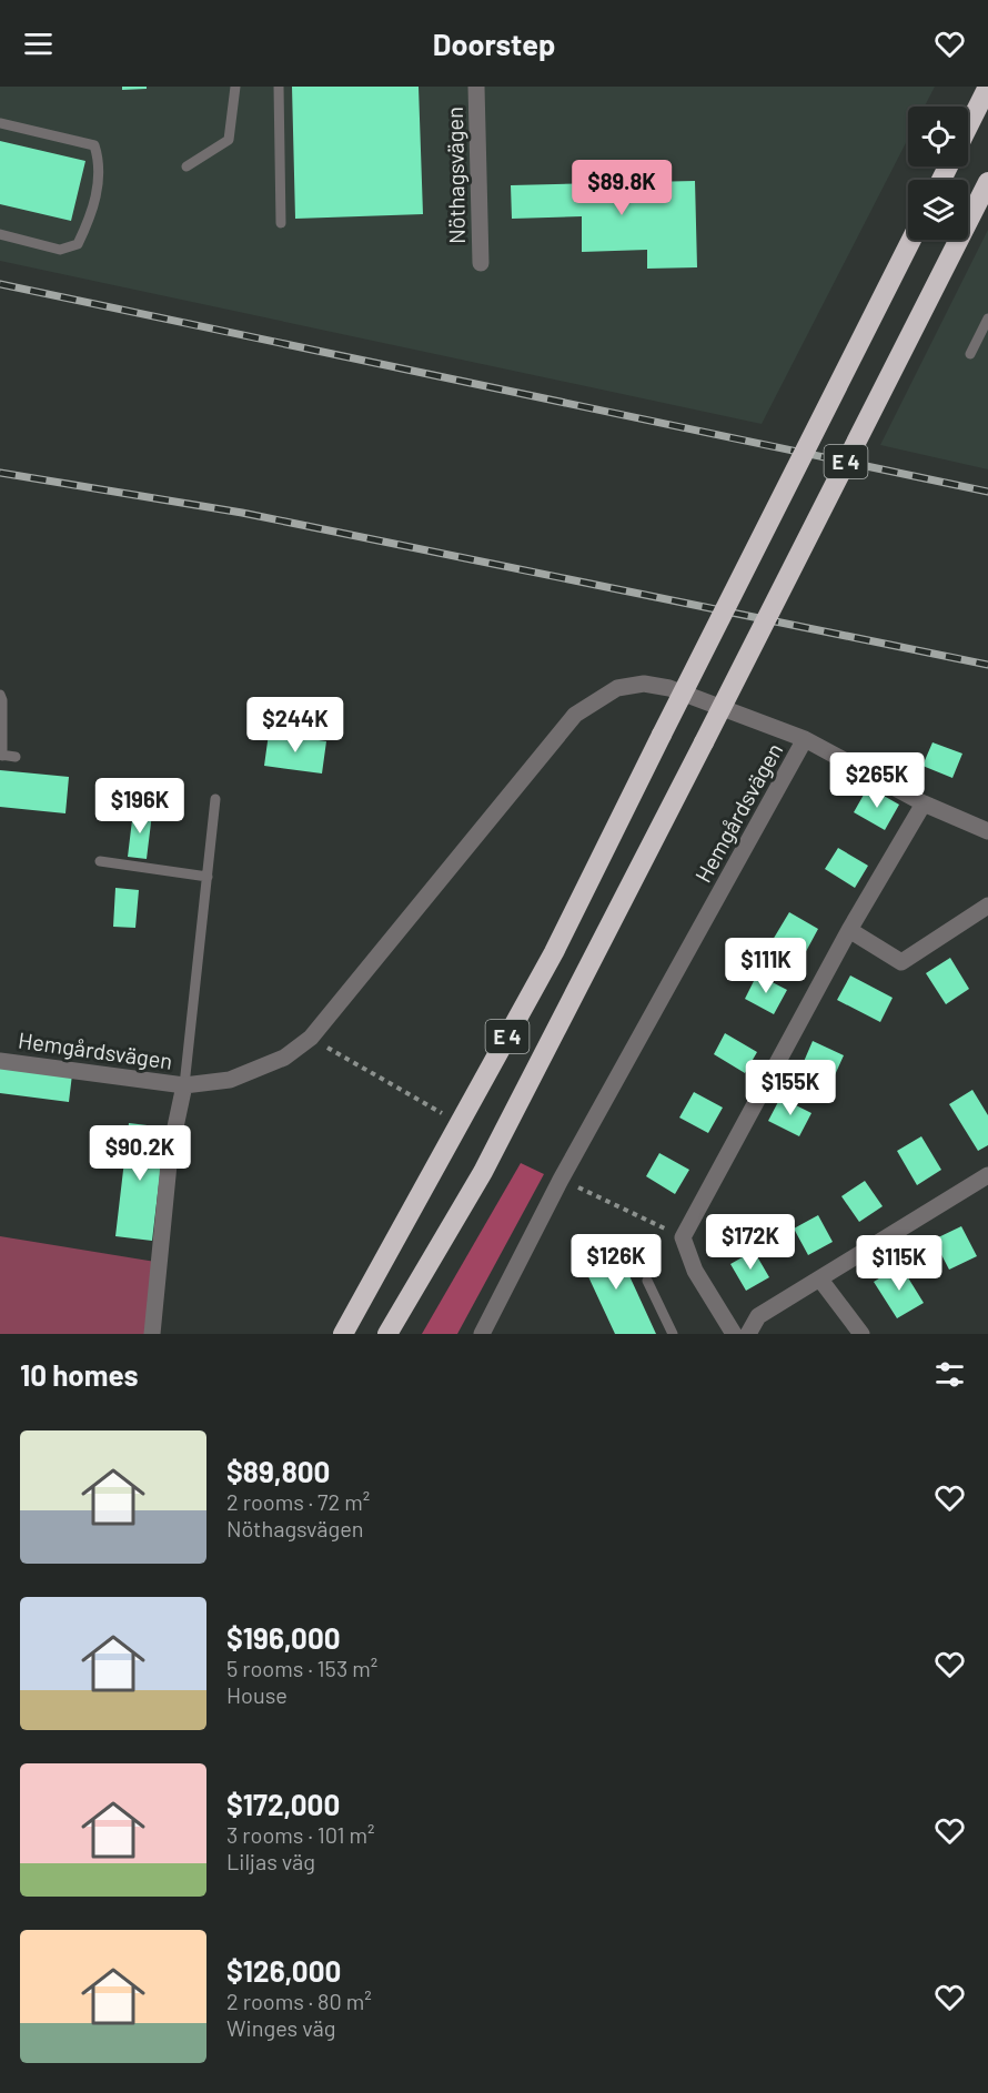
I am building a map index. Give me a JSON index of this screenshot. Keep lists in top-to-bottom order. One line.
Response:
{"streets":{"highway":["E 4"],"street":["Nöthagsvägen","Hemgårdsvägen"]},"page":{"header":"Doorstep","price":["$89.8K","$244K","$265K","$196K","$111K","$155K","$90.2K","$172K","$126K","$115K"],"heading":"10 homes","list":[{"name":"$89,800","note":"2 rooms · 72 m² · Nöthagsvägen"},{"name":"$196,000","note":"5 rooms · 153 m² · House"},{"name":"$172,000","note":"3 rooms · 101 m² · Liljas väg"},{"name":"$126,000","note":"2 rooms · 80 m² · Winges väg"}]}}
